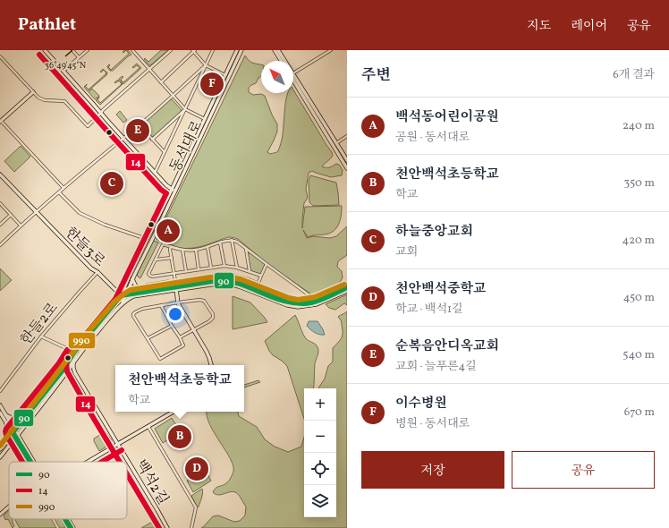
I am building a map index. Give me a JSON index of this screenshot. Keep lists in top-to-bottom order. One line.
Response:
{"streets":{"main road":["동서대로","한들3로","백석2길"],"street":["한들2로"]},"crossings":[["동서대로","한들3로"],["한들3로","한들2로"]],"lines":["transit line 14","transit line 990","transit line 90"],"legend":["90","14","990"],"north":"top left","page":{"header":"Pathlet","nav":["지도","레이어","공유"],"heading":["주변","6개 결과"],"pins":["F","E","C","A","B","D"],"list":[{"mark":"A","name":"백석동어린이공원","note":"공원 · 동서대로","value":"240 m"},{"mark":"B","name":"천안백석초등학교","note":"학교","value":"350 m"},{"mark":"C","name":"하늘중앙교회","note":"교회","value":"420 m"},{"mark":"D","name":"천안백석중학교","note":"학교 · 백석1길","value":"450 m"},{"mark":"E","name":"순복음안디옥교회","note":"교회 · 늘푸른4길","value":"540 m"},{"mark":"F","name":"이수병원","note":"병원 · 동서대로","value":"670 m"}],"popup":["천안백석초등학교","학교"],"map_buttons":["+","−"],"buttons":["저장","공유"]},"coordinates":["36°49'45\"N"]}
